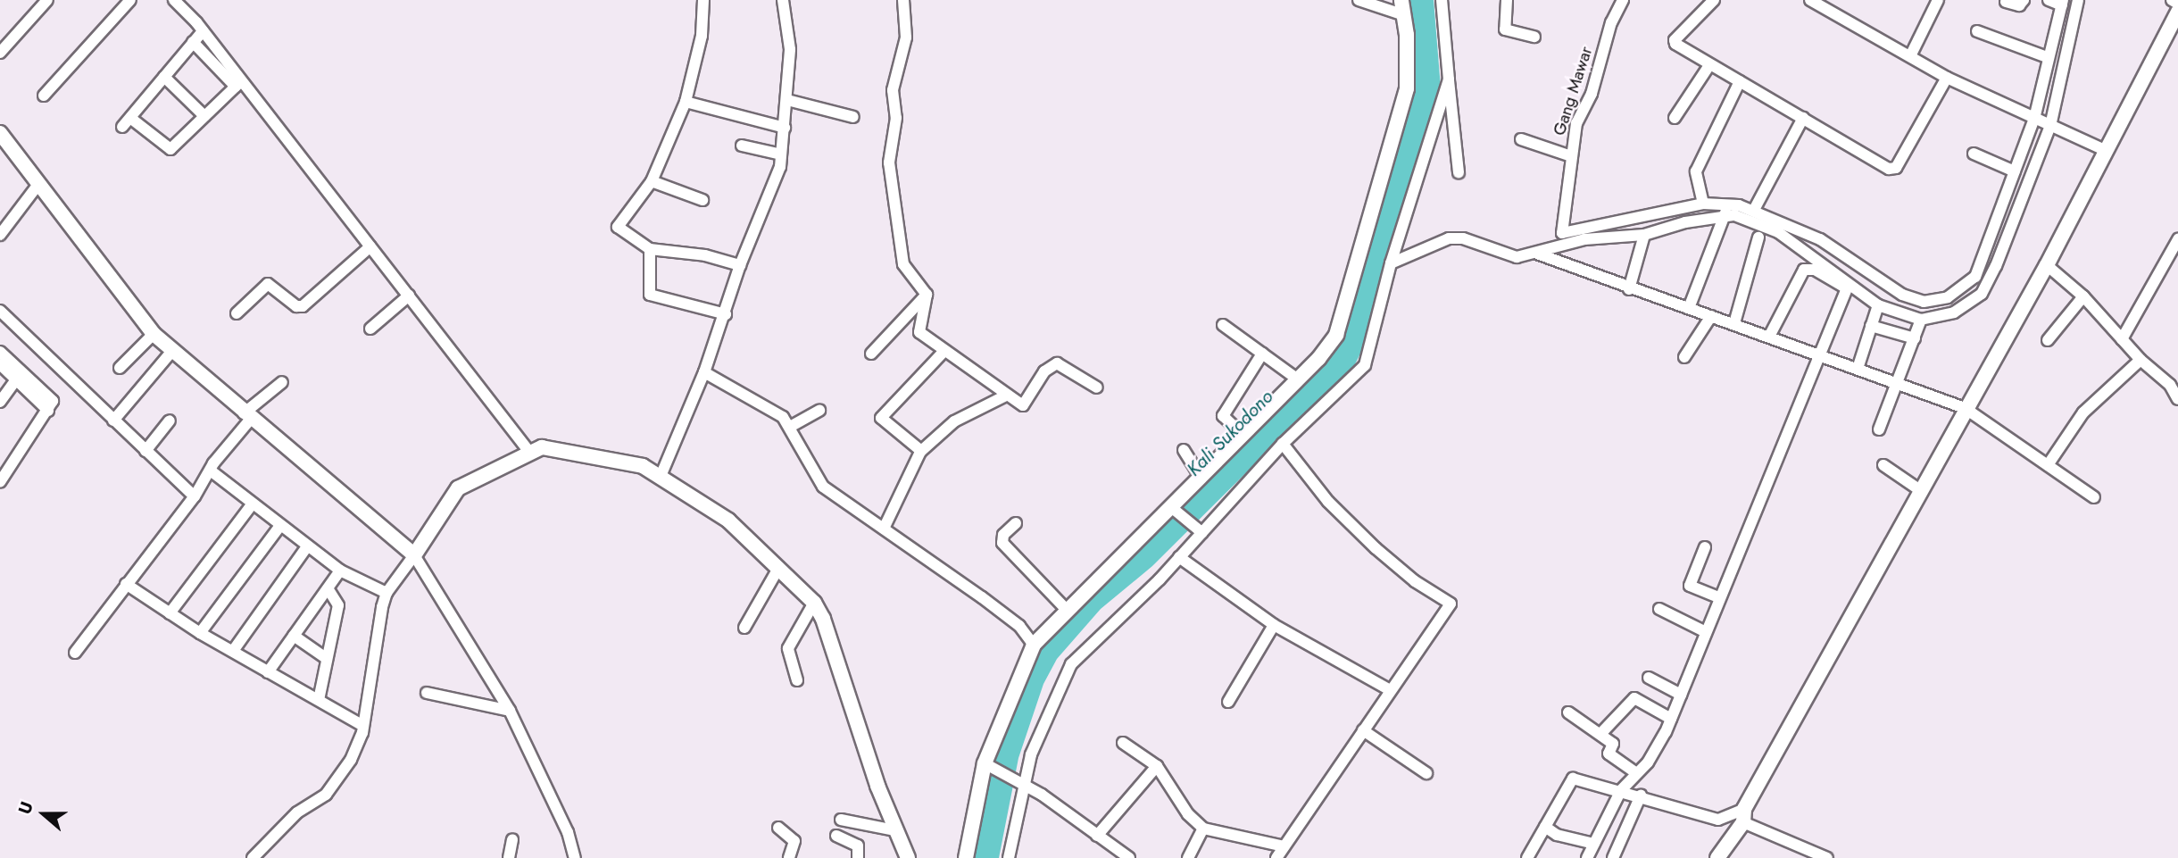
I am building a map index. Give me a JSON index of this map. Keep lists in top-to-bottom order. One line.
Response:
{"streets":{"street":["Gang Mawar"]},"water":["Kali Sukodono"],"north":"left"}
